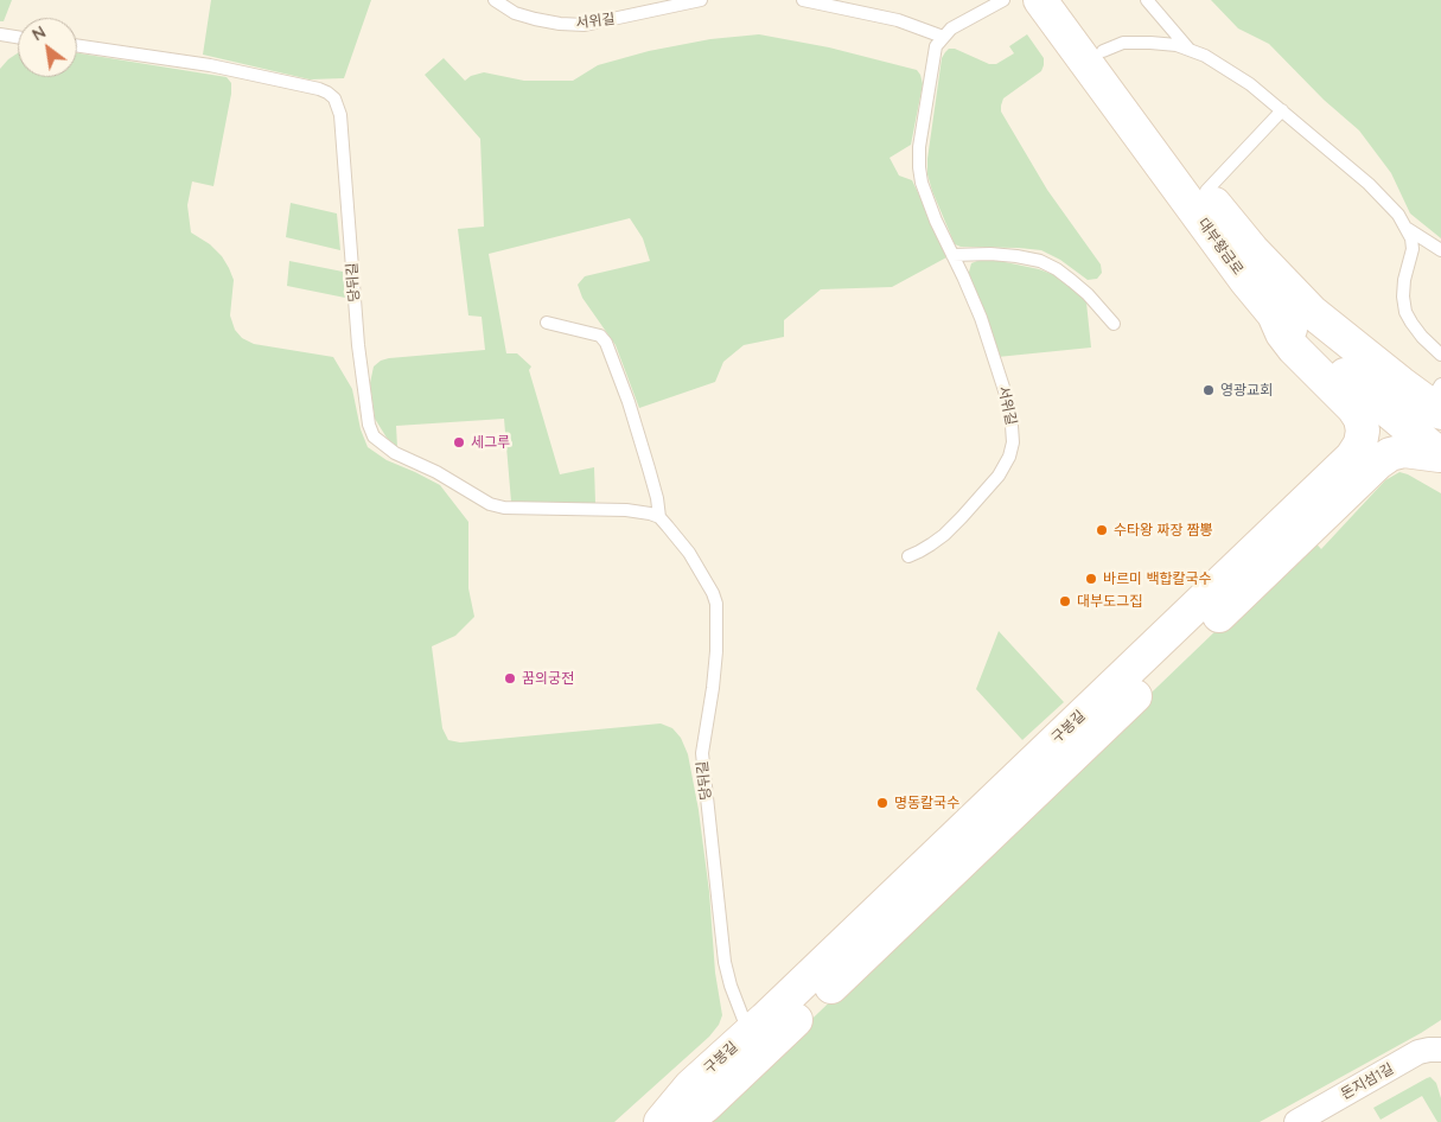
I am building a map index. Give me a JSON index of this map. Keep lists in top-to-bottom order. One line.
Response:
{"streets":{"street":["대부황금로","구봉길","돈지섬1길"],"lane":["서위길","당뒤길"]},"crossings":[["대부황금로","구봉길"],["당뒤길","구봉길"]],"places":["영광교회","세그루","수타왕 짜장 짬뽕","바르미 백합칼국수","대부도그집","꿈의궁전","명동칼국수"],"north":"top left"}
